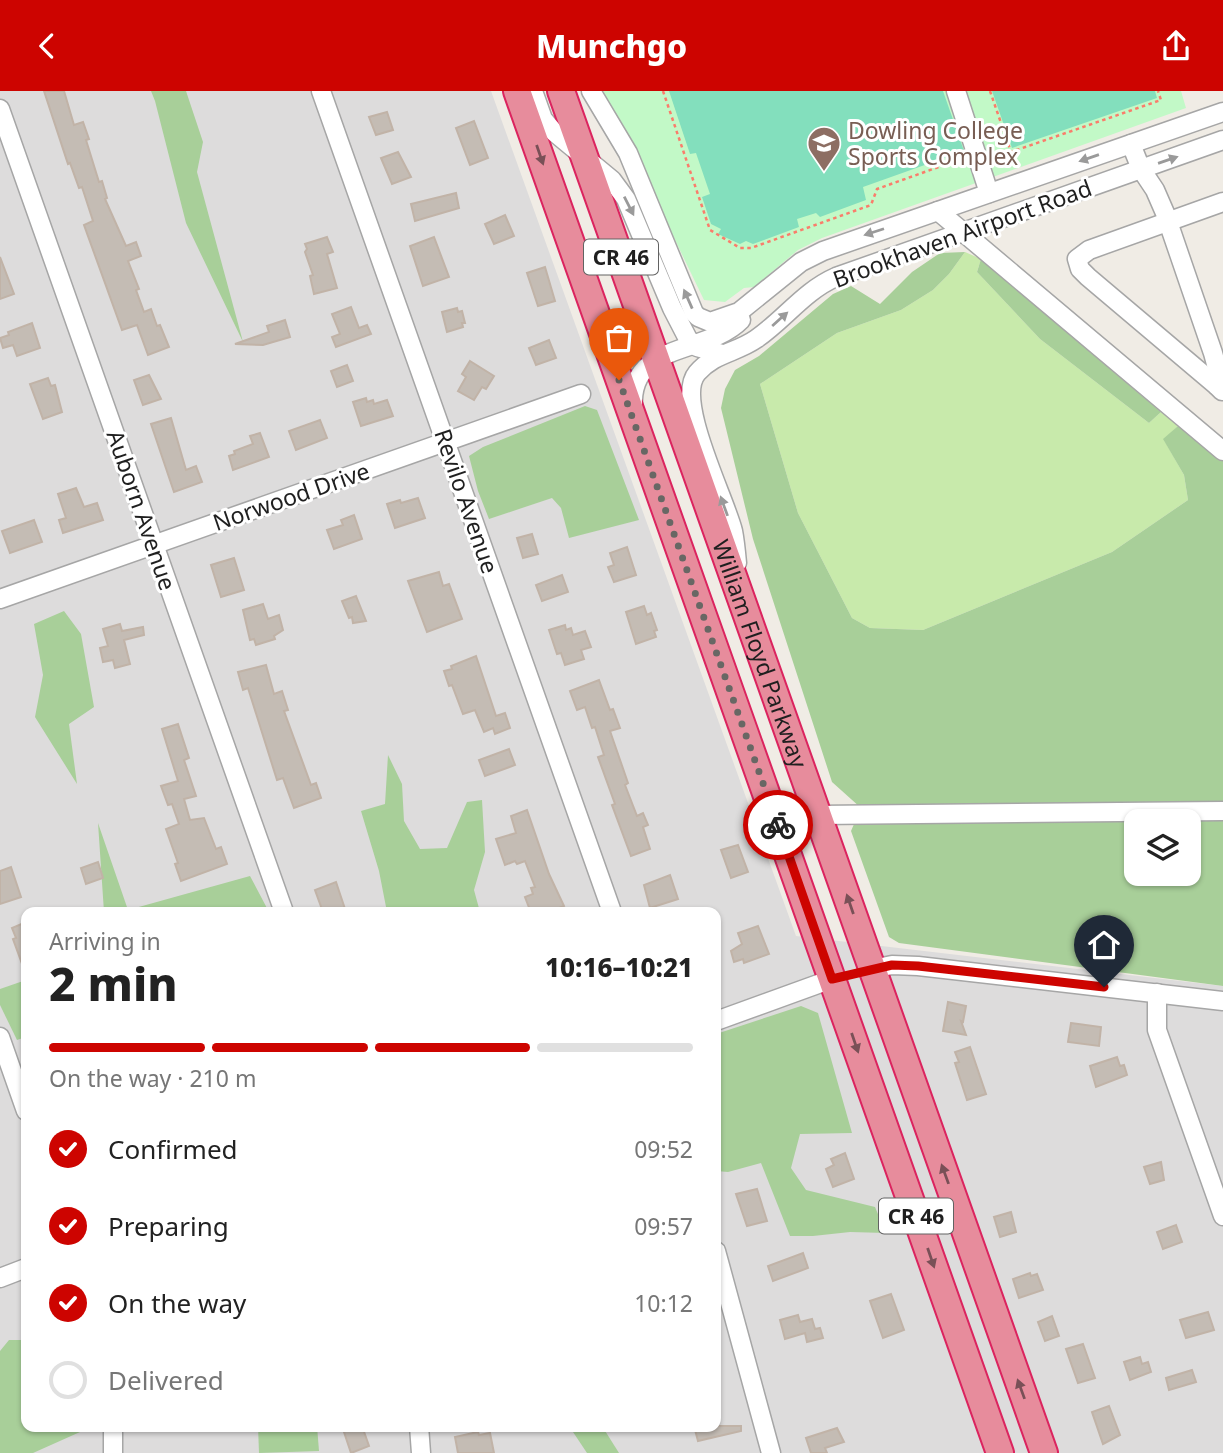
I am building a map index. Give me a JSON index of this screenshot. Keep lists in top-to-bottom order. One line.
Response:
{"streets":{"highway":["CR 46","William Floyd Parkway"],"street":["Brookhaven Airport Road","Norwood Drive","Revilo Avenue","Auborn Avenue"]},"crossings":[["Brookhaven Airport Road","William Floyd Parkway"],["Norwood Drive","Revilo Avenue"],["Norwood Drive","Auborn Avenue"]],"places":{"school or university":["Dowling College Sports Complex"]},"page":{"header":"Munchgo","heading":["2 min","Arriving in","10:16–10:21"],"bar":"On the way · 210 m","list":[["Confirmed","09:52"],["Preparing","09:57"],["On the way","10:12"],"Delivered"]}}
